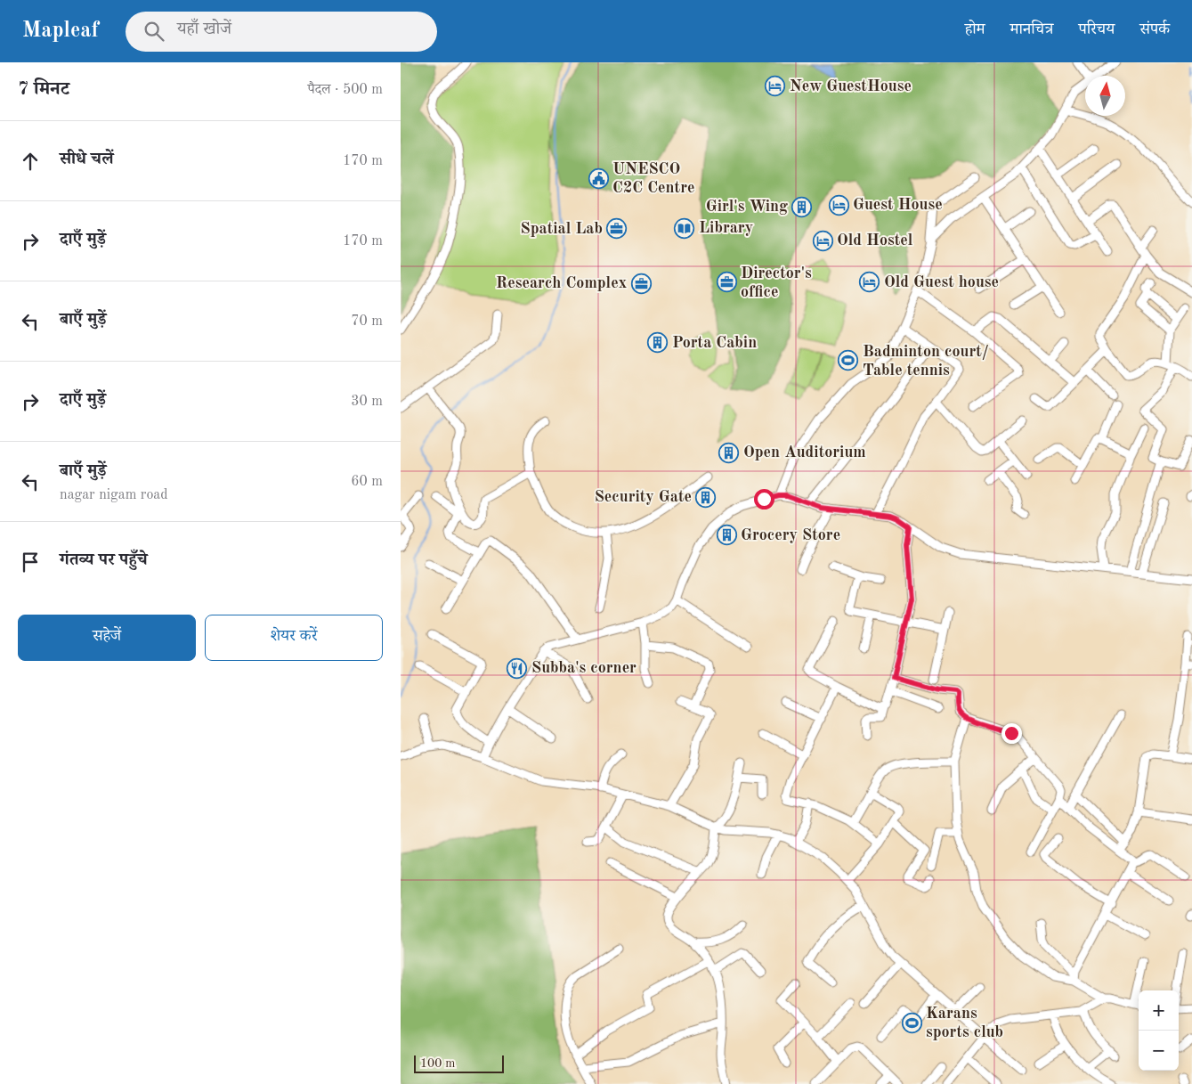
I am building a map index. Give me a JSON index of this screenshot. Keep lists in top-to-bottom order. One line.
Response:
{"places":{"hotel":["New GuestHouse","Guest House","Old Hostel","Old Guest house"],"public building":["UNESCO C2C Centre"],"building":["Girl's Wing","Porta Cabin","Open Auditorium","Security Gate","Grocery Store"],"library":["Library"],"office":["Spatial Lab","Director's office","Research Complex"],"sports":["Badminton court/ Table tennis","Karans sports club"],"restaurant":["Subba's corner"]},"scale_bar":"100 m","north":"top","page":{"header":"Mapleaf","search":"यहाँ खोजें","nav":["होम","मानचित्र","परिचय","संपर्क"],"heading":["7 मिनट","पैदल · 500 m"],"list":[["सीधे चलें","170 m"],["दाएँ मुड़ें","170 m"],["बाएँ मुड़ें","70 m"],["दाएँ मुड़ें","30 m"],["बाएँ मुड़ें","nagar nigam road","60 m"],"गंतव्य पर पहुँचे"],"buttons":["सहेजें","शेयर करें"],"map_buttons":["+","−"],"scale":"100 m"}}
